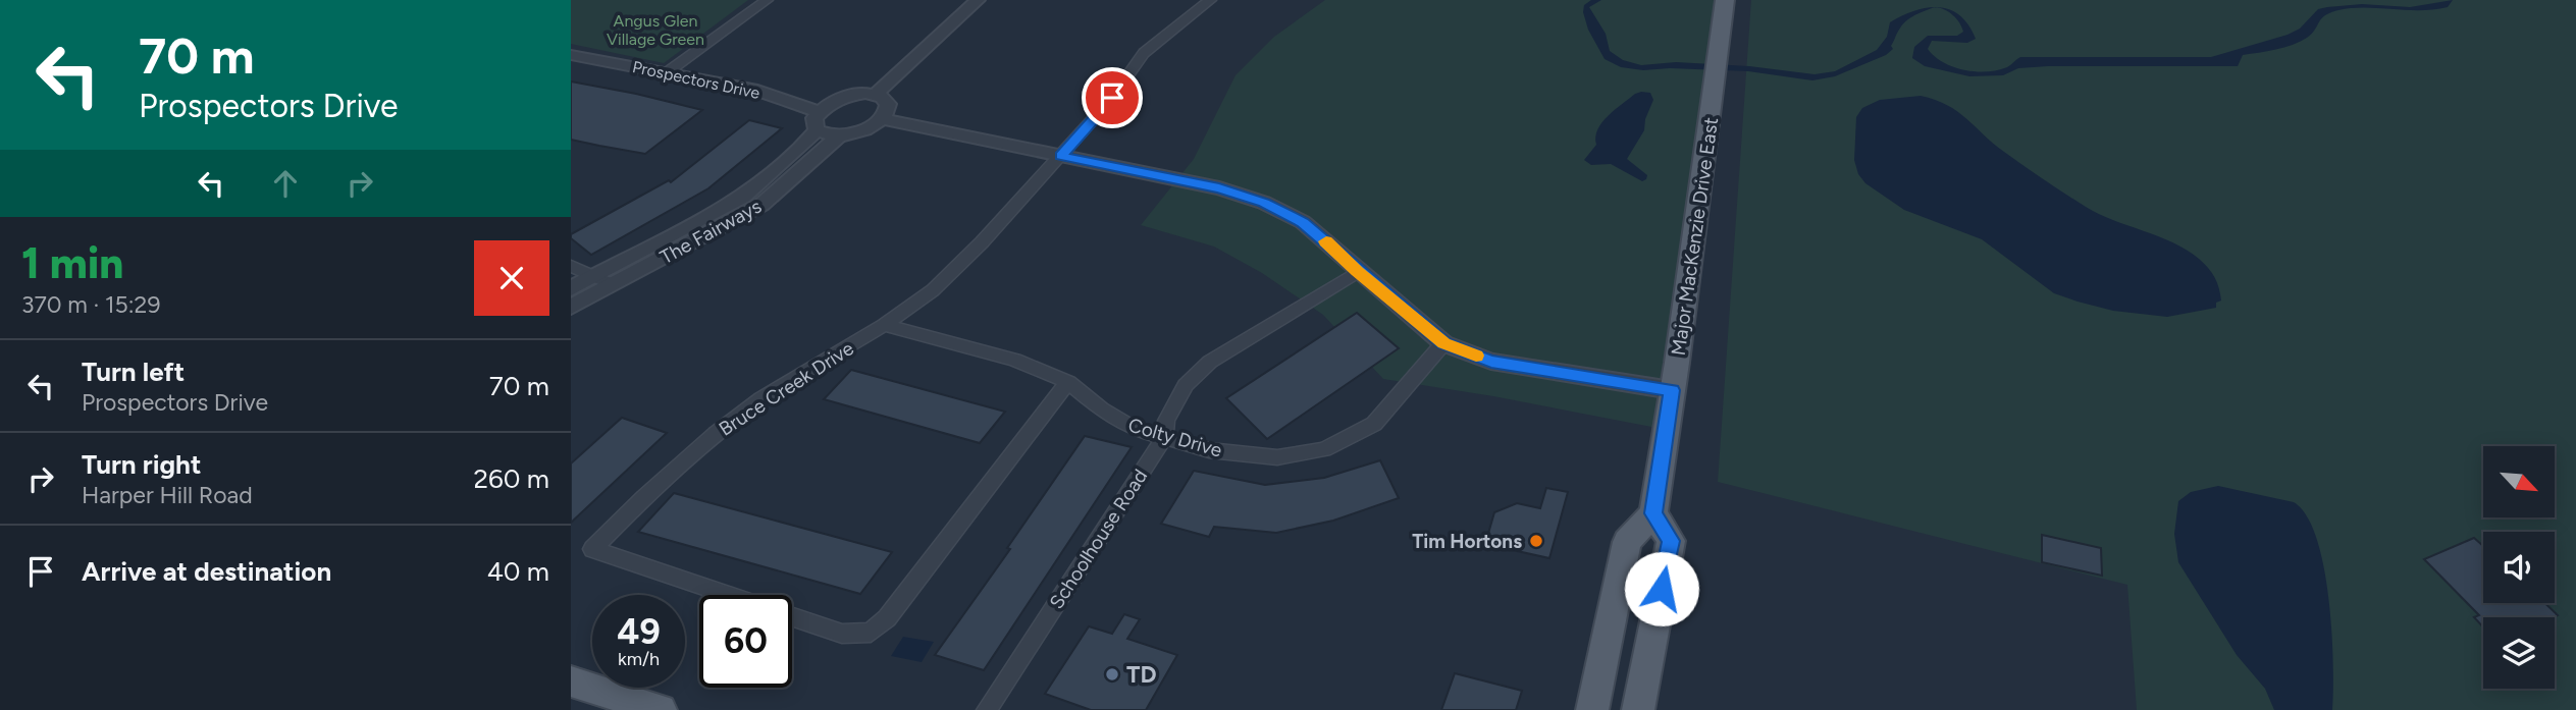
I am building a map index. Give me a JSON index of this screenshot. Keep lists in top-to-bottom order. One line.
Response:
{"streets":{"main road":["Major MacKenzie Drive East"],"street":["Prospectors Drive","The Fairways","Bruce Creek Drive","Colty Drive","Schoolhouse Road"]},"crossings":[["Bruce Creek Drive","Colty Drive"],["Colty Drive","Schoolhouse Road"]],"parks":["Angus Glen Village Green"],"places":["Tim Hortons","TD"],"north":"bottom right","page":{"turn":["70 m","Prospectors Drive"],"heading":["1 min","370 m · 15:29"],"list":[{"name":"Turn left","note":"Prospectors Drive","value":"70 m"},{"name":"Turn right","note":"Harper Hill Road","value":"260 m"},{"name":"Arrive at destination","value":"40 m"}],"speed":"49 km/h","limit":"60"}}
